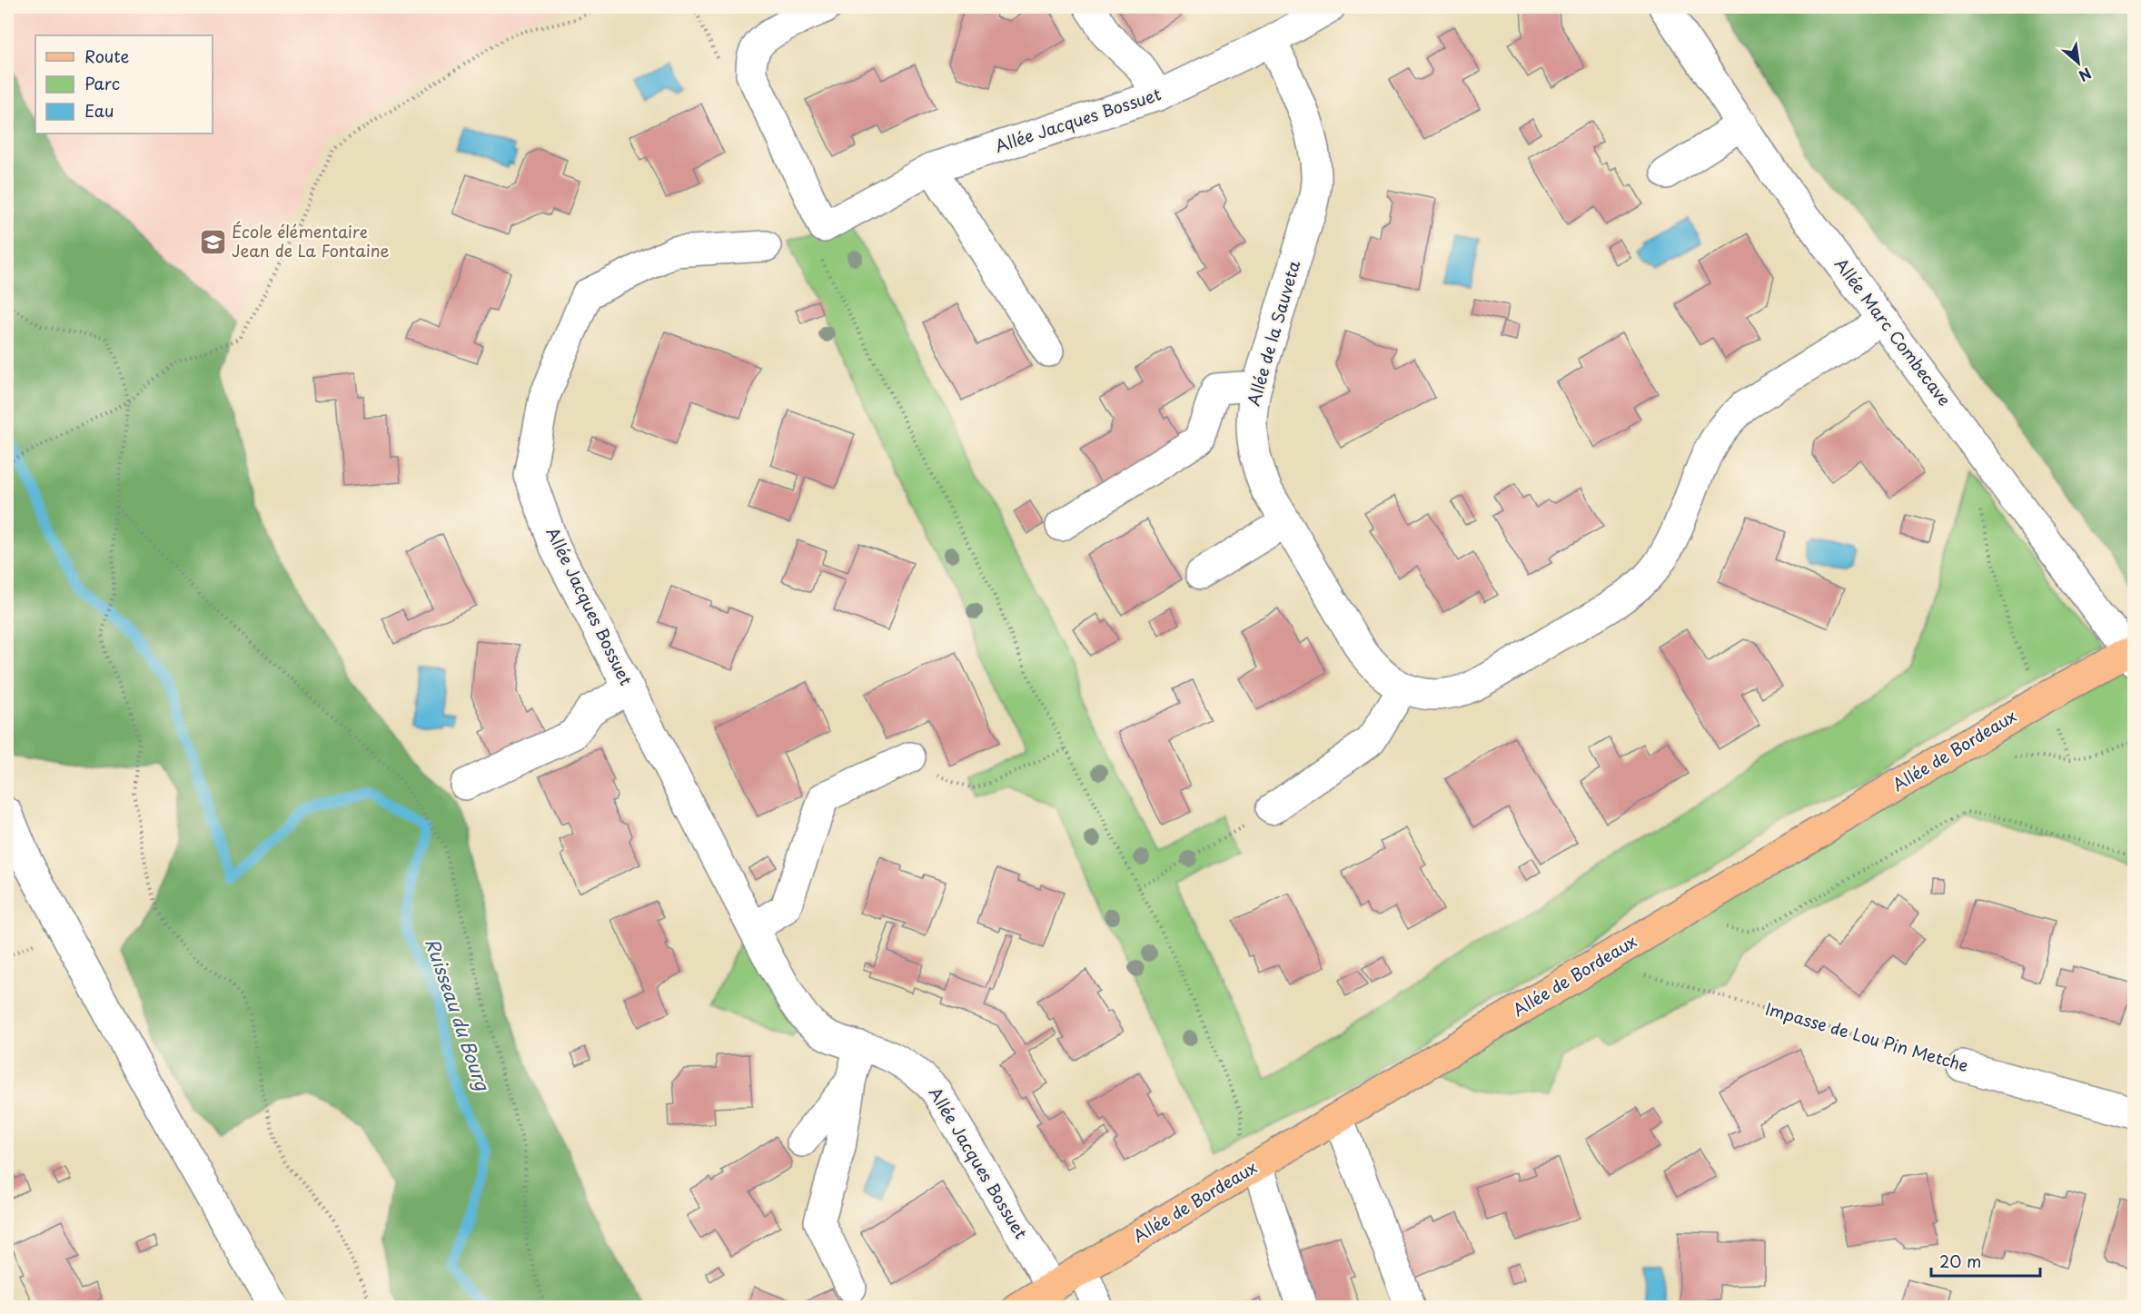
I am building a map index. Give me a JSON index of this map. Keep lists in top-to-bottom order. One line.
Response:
{"streets":{"main road":["Allée de Bordeaux"],"street":["Allée Jacques Bossuet","Allée Marc Combecave","Allée de la Sauveta","Impasse de Lou Pin Metche"]},"crossings":[["Allée Jacques Bossuet","Allée de la Sauveta"],["Allée Jacques Bossuet","Allée de Bordeaux"],["Allée Marc Combecave","Allée de la Sauveta"],["Allée Marc Combecave","Allée de Bordeaux"],["Allée de Bordeaux","Impasse de Lou Pin Metche"]],"water":["Ruisseau du Bourg"],"places":{"school or university":["École élémentaire Jean de La Fontaine"]},"legend":["Route","Parc","Eau"],"scale_bar":"20 m","north":"bottom right"}
